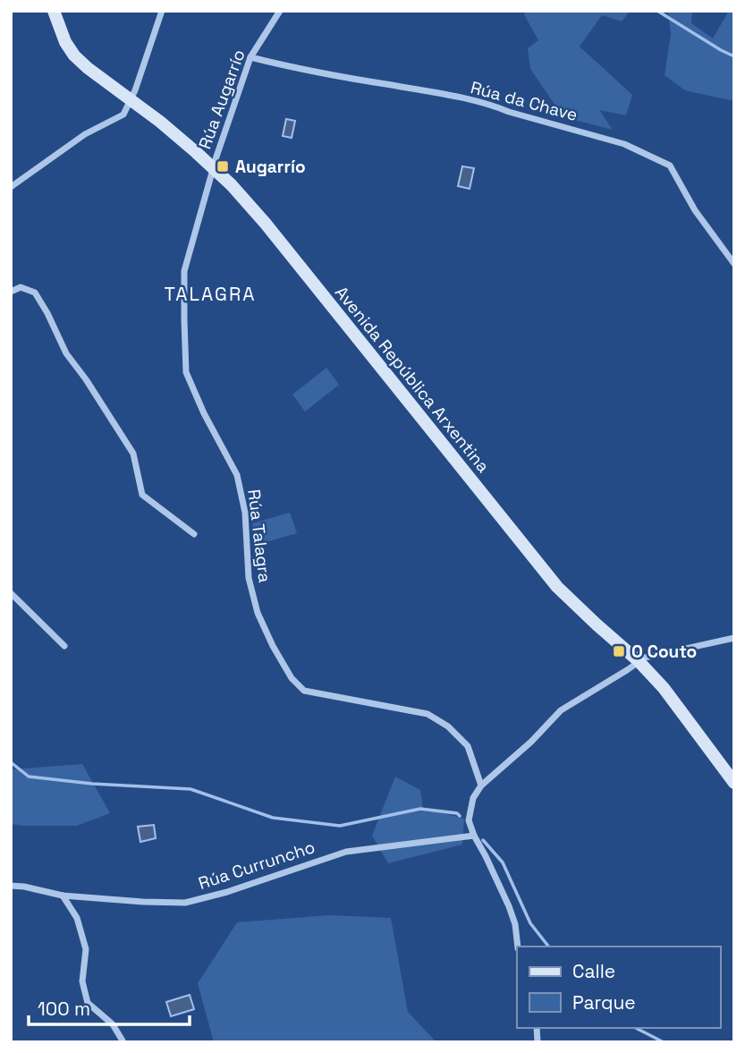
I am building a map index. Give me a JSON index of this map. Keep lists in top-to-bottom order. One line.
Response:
{"streets":{"main road":["Avenida República Arxentina"],"street":["Rúa Augarrío","Rúa da Chave","Rúa Talagra","Rúa Curruncho"]},"crossings":[["Rúa Augarrío","Rúa da Chave"],["Rúa Augarrío","Avenida República Arxentina"],["Rúa Augarrío","Rúa Talagra"],["Avenida República Arxentina","Rúa Talagra"]],"districts":["TALAGRA"],"places":{"transit":["Augarrío","O Couto"]},"legend":["Calle","Parque"],"scale_bar":"100 m"}
